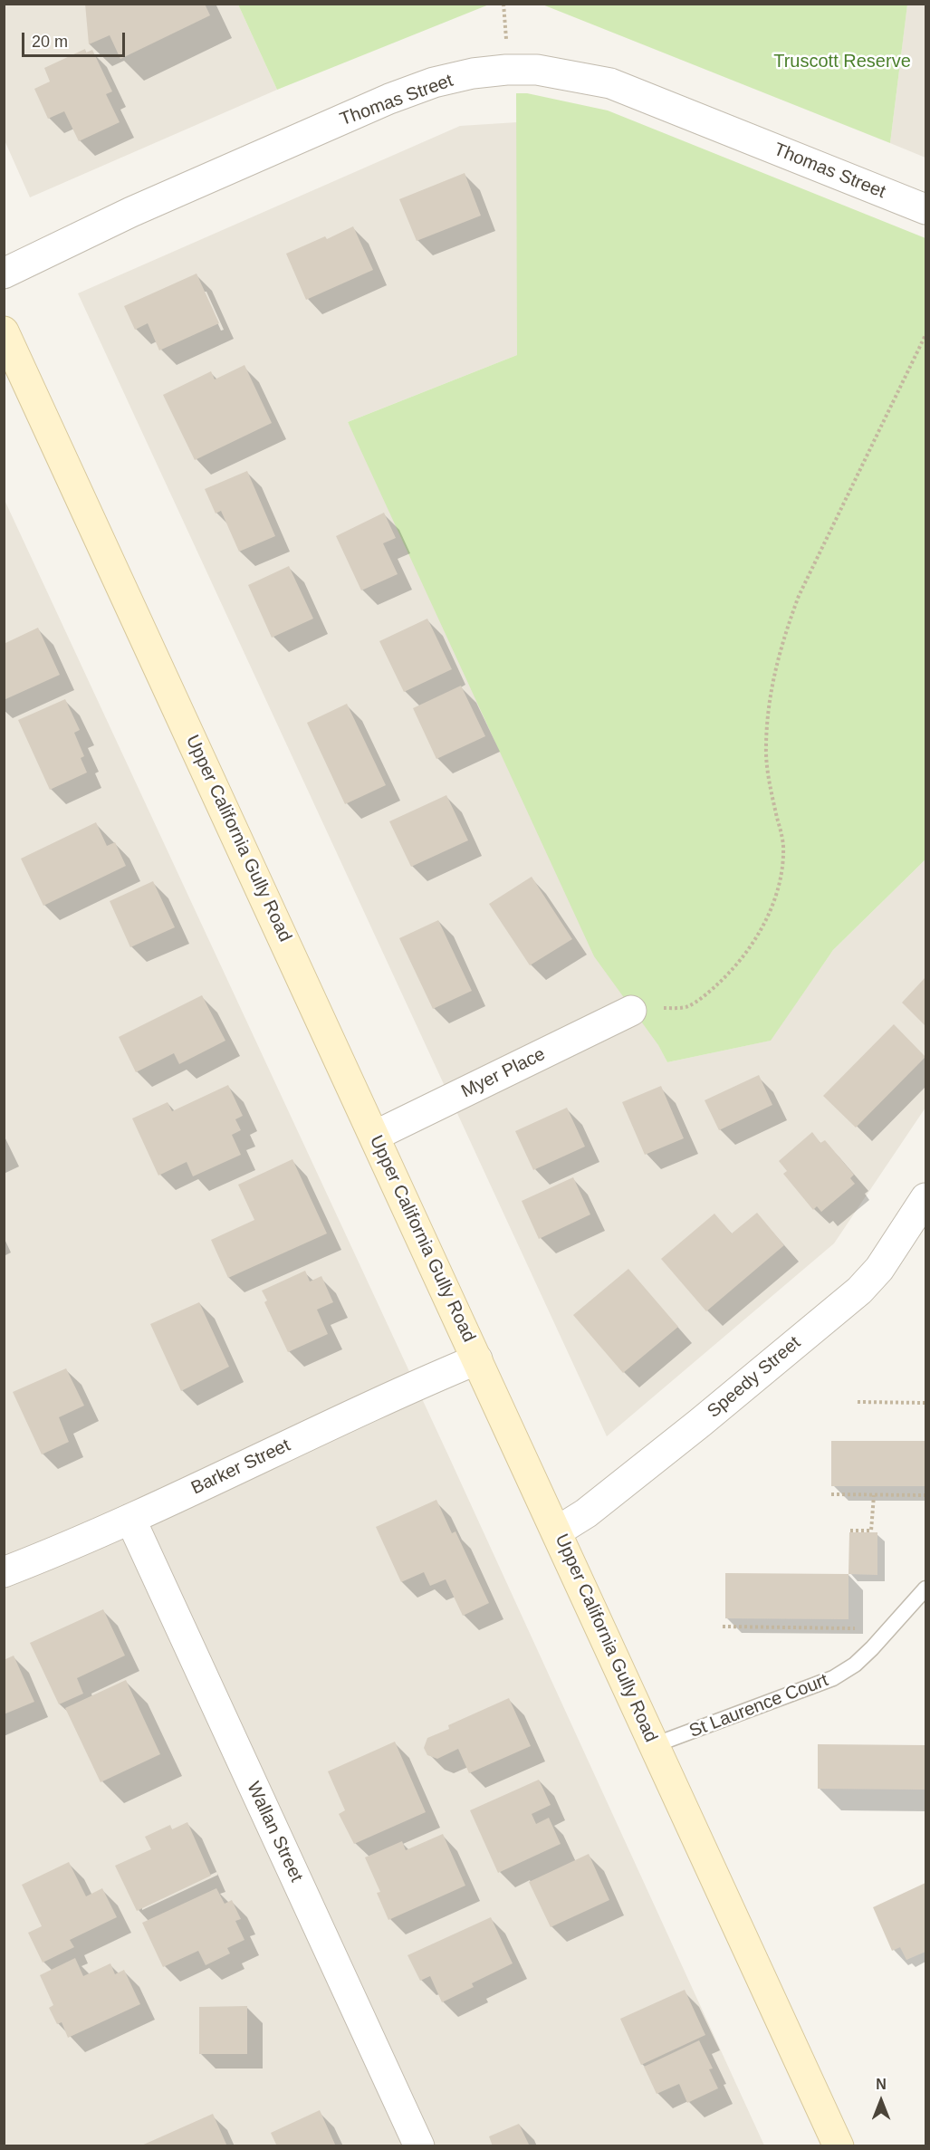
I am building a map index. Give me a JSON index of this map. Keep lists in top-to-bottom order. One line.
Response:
{"streets":{"street":["Thomas Street","Upper California Gully Road","Myer Place","Speedy Street","Barker Street","Wallan Street"],"lane":["St Laurence Court"]},"crossings":[["Upper California Gully Road","Myer Place"],["Upper California Gully Road","Speedy Street"],["Upper California Gully Road","Barker Street"],["Upper California Gully Road","St Laurence Court"],["Barker Street","Wallan Street"]],"parks":["Truscott Reserve"],"scale_bar":"20 m","north":"top"}
